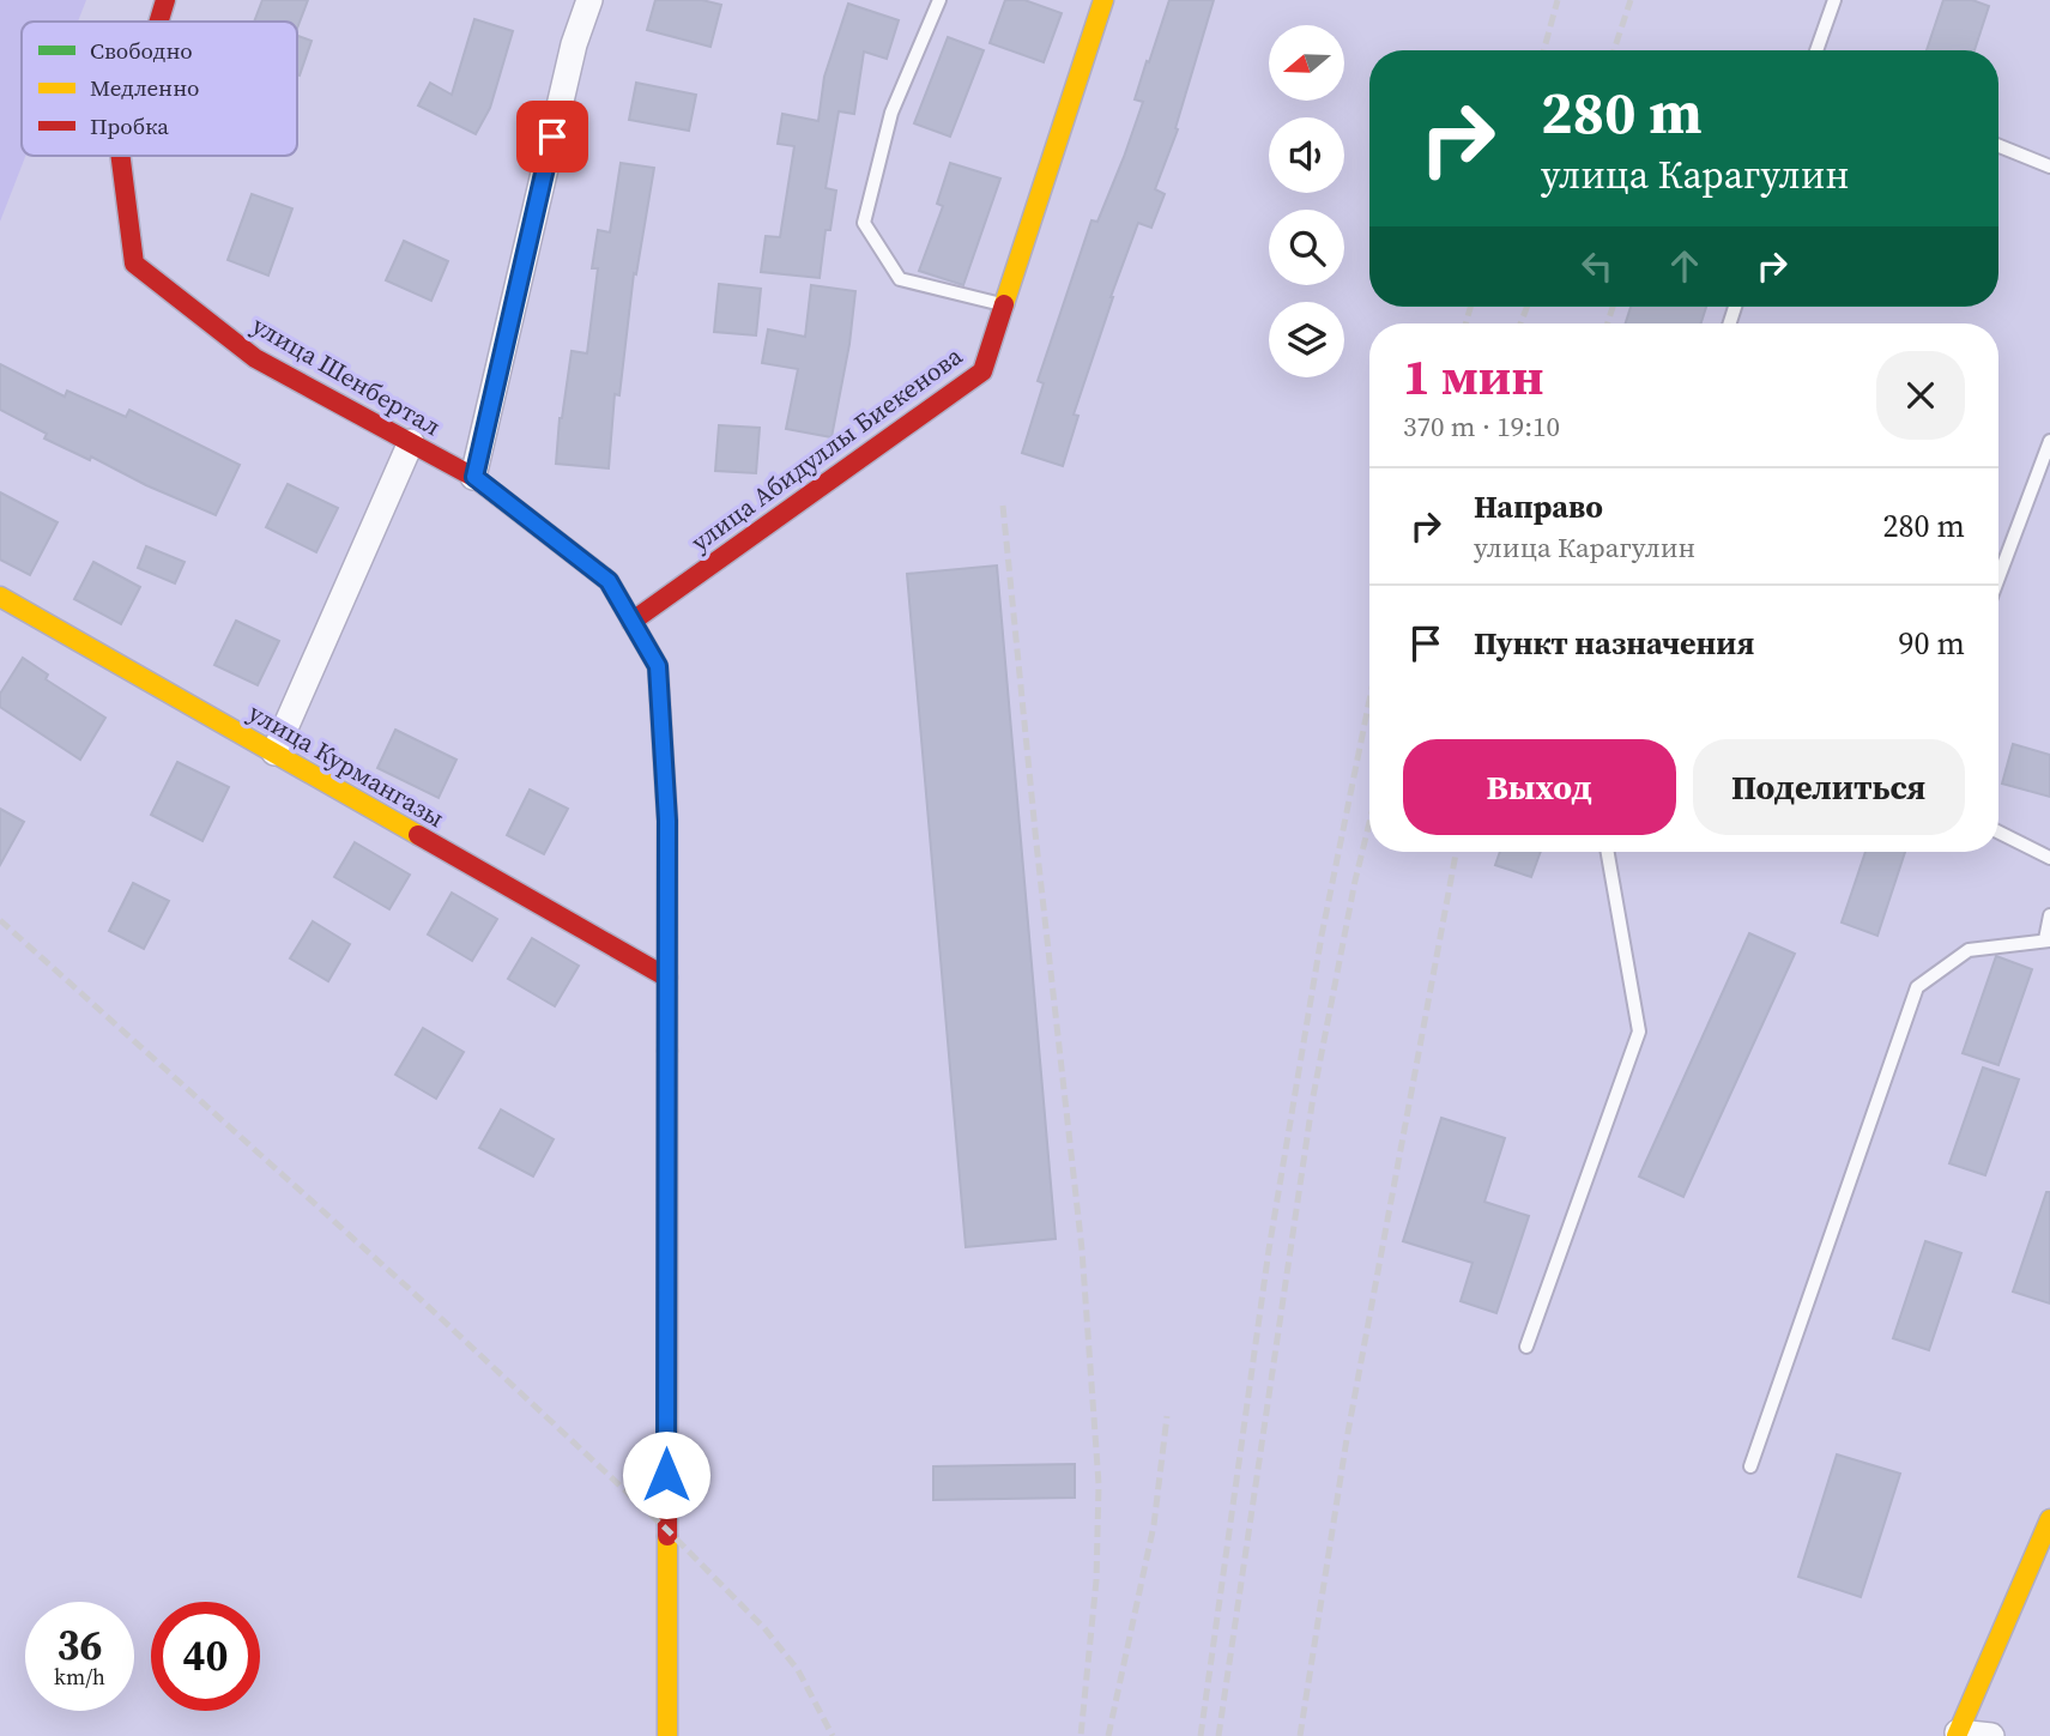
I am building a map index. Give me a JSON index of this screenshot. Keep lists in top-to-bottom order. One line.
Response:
{"streets":{"street":["улица Шенбертал","улица Абидуллы Биекенова","улица Курмангазы"]},"crossings":[["улица Шенбертал","улица Абидуллы Биекенова"],["улица Шенбертал","улица Курмангазы"]],"legend":["Свободно","Медленно","Пробка"],"north":"left","page":{"turn":["280 m","улица Карагулин"],"heading":["1 мин","370 m · 19:10"],"list":[{"name":"Направо","note":"улица Карагулин","value":"280 m"},{"name":"Пункт назначения","value":"90 m"}],"buttons":["Выход","Поделиться"],"speed":"36 km/h","limit":"40"}}
